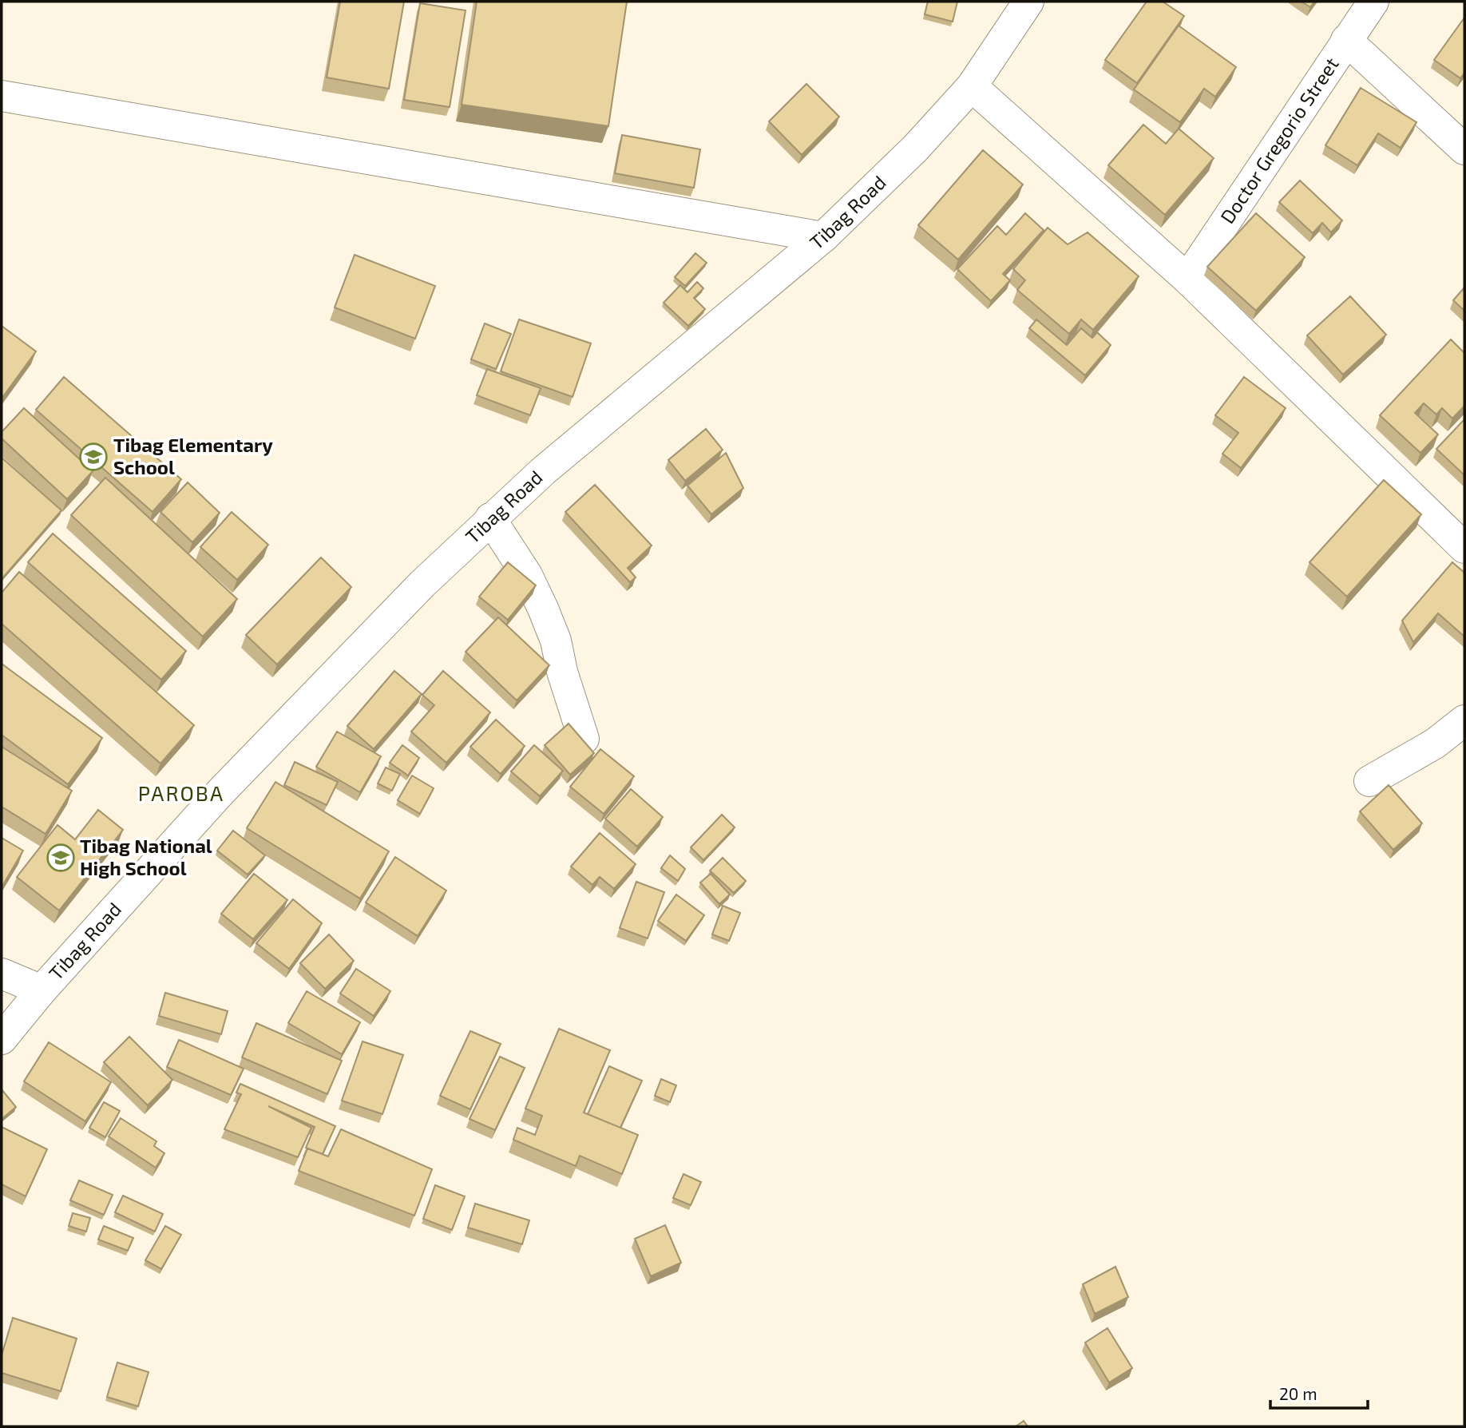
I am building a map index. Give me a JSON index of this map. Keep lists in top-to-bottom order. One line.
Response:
{"streets":{"street":["Doctor Gregorio Street","Tibag Road"]},"districts":["PAROBA"],"places":{"school or university":["Tibag Elementary School","Tibag National High School"]},"scale_bar":"20 m"}
